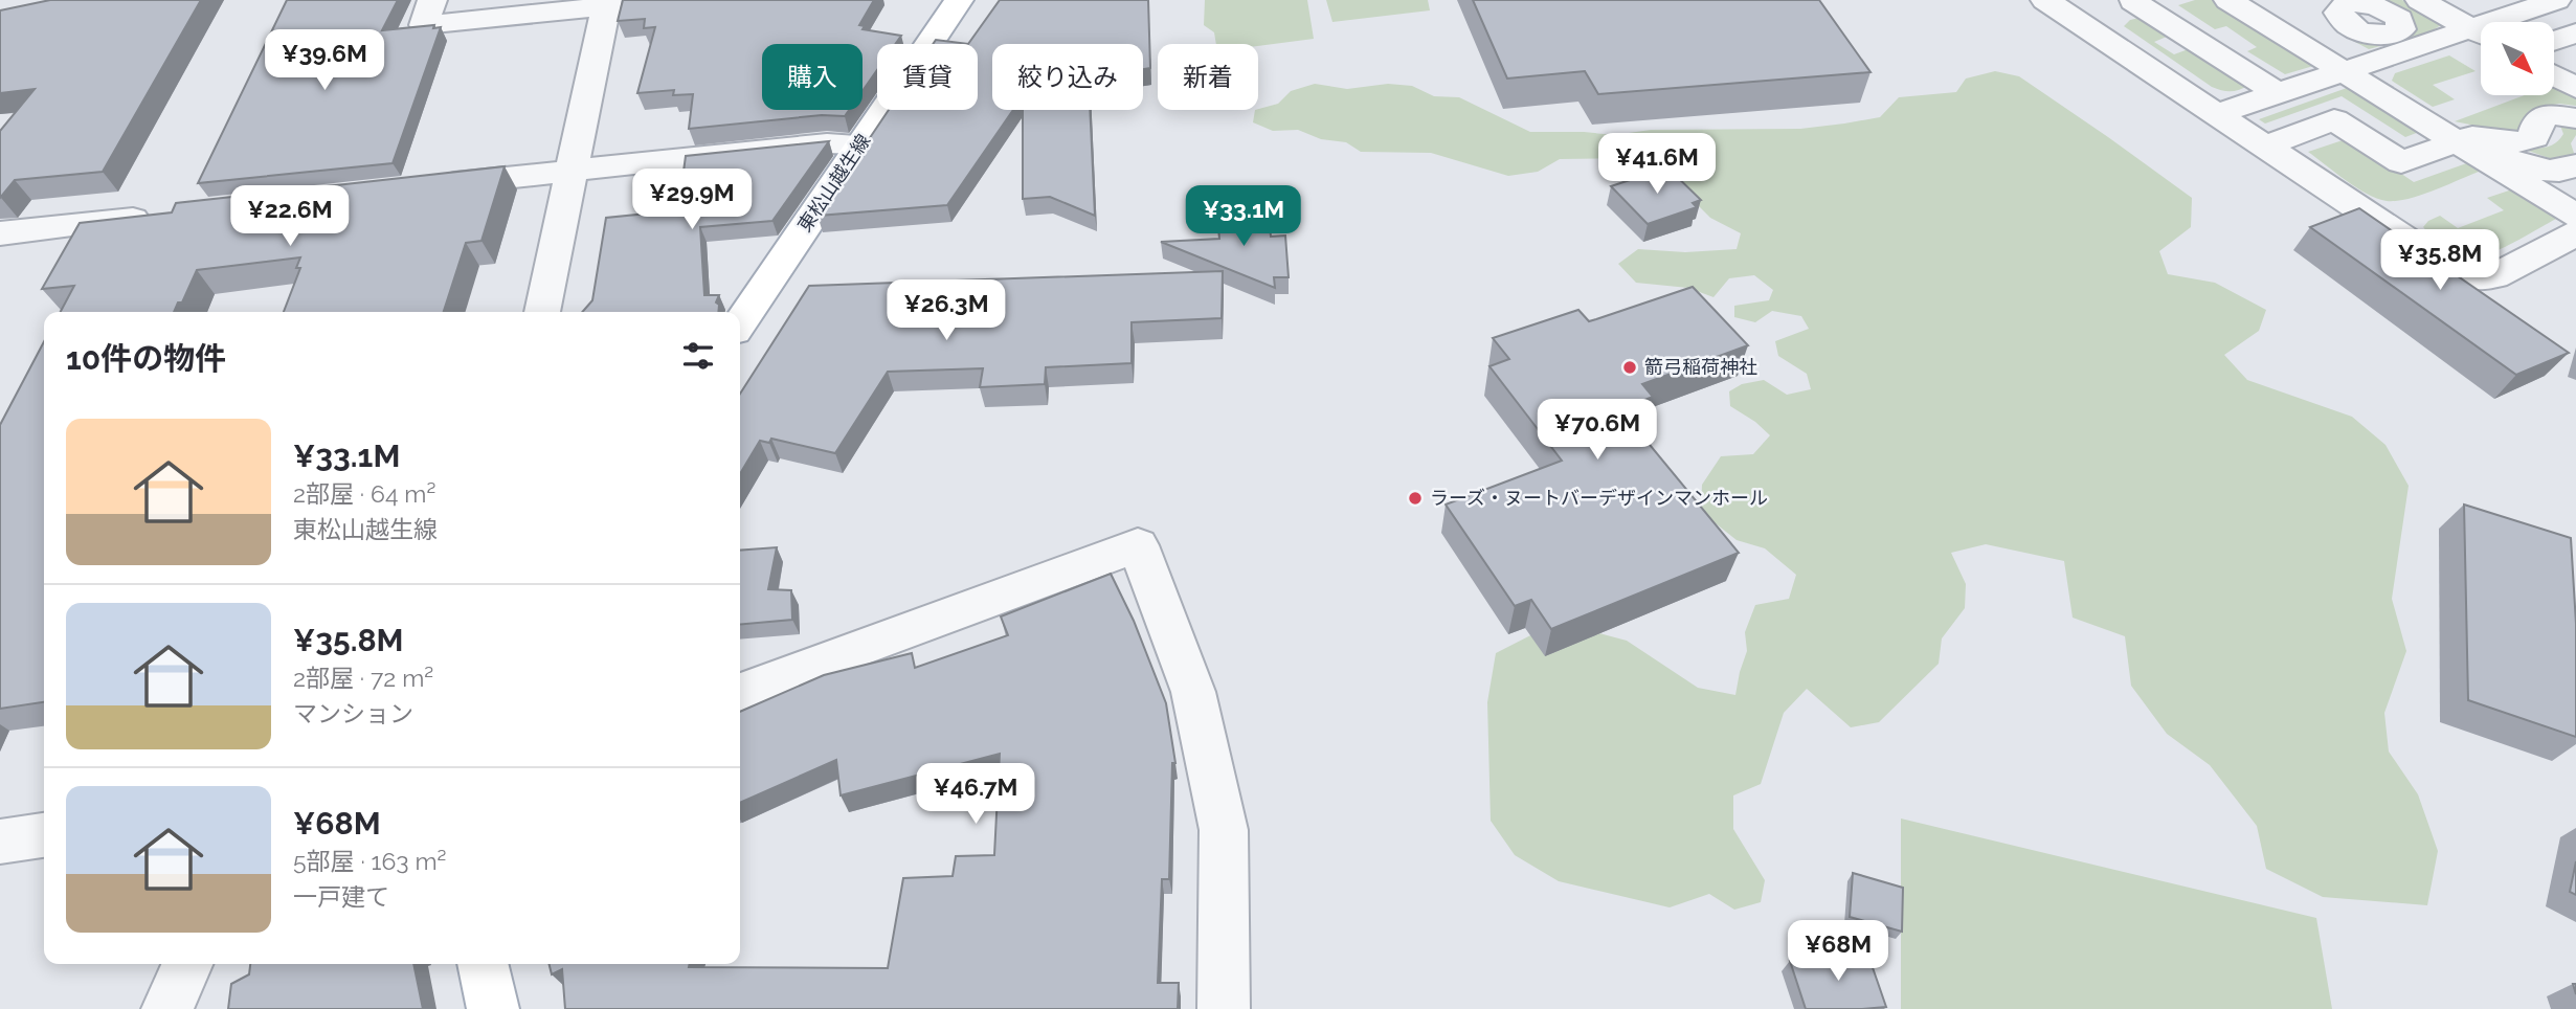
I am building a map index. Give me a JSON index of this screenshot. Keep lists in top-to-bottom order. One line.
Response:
{"streets":{"main road":["東松山越生線"]},"places":["箭弓稲荷神社","ラーズ・ヌートバーデザインマンホール"],"north":"bottom right","page":{"price":["¥39.6M","¥41.6M","¥29.9M","¥22.6M","¥33.1M","¥35.8M","¥26.3M","¥70.6M","¥46.7M","¥68M"],"chip":["購入","賃貸","絞り込み","新着"],"heading":"10件の物件","list":[{"name":"¥33.1M","note":"2部屋 · 64 m² · 東松山越生線"},{"name":"¥35.8M","note":"2部屋 · 72 m² · マンション"},{"name":"¥68M","note":"5部屋 · 163 m² · 一戸建て"}]}}
